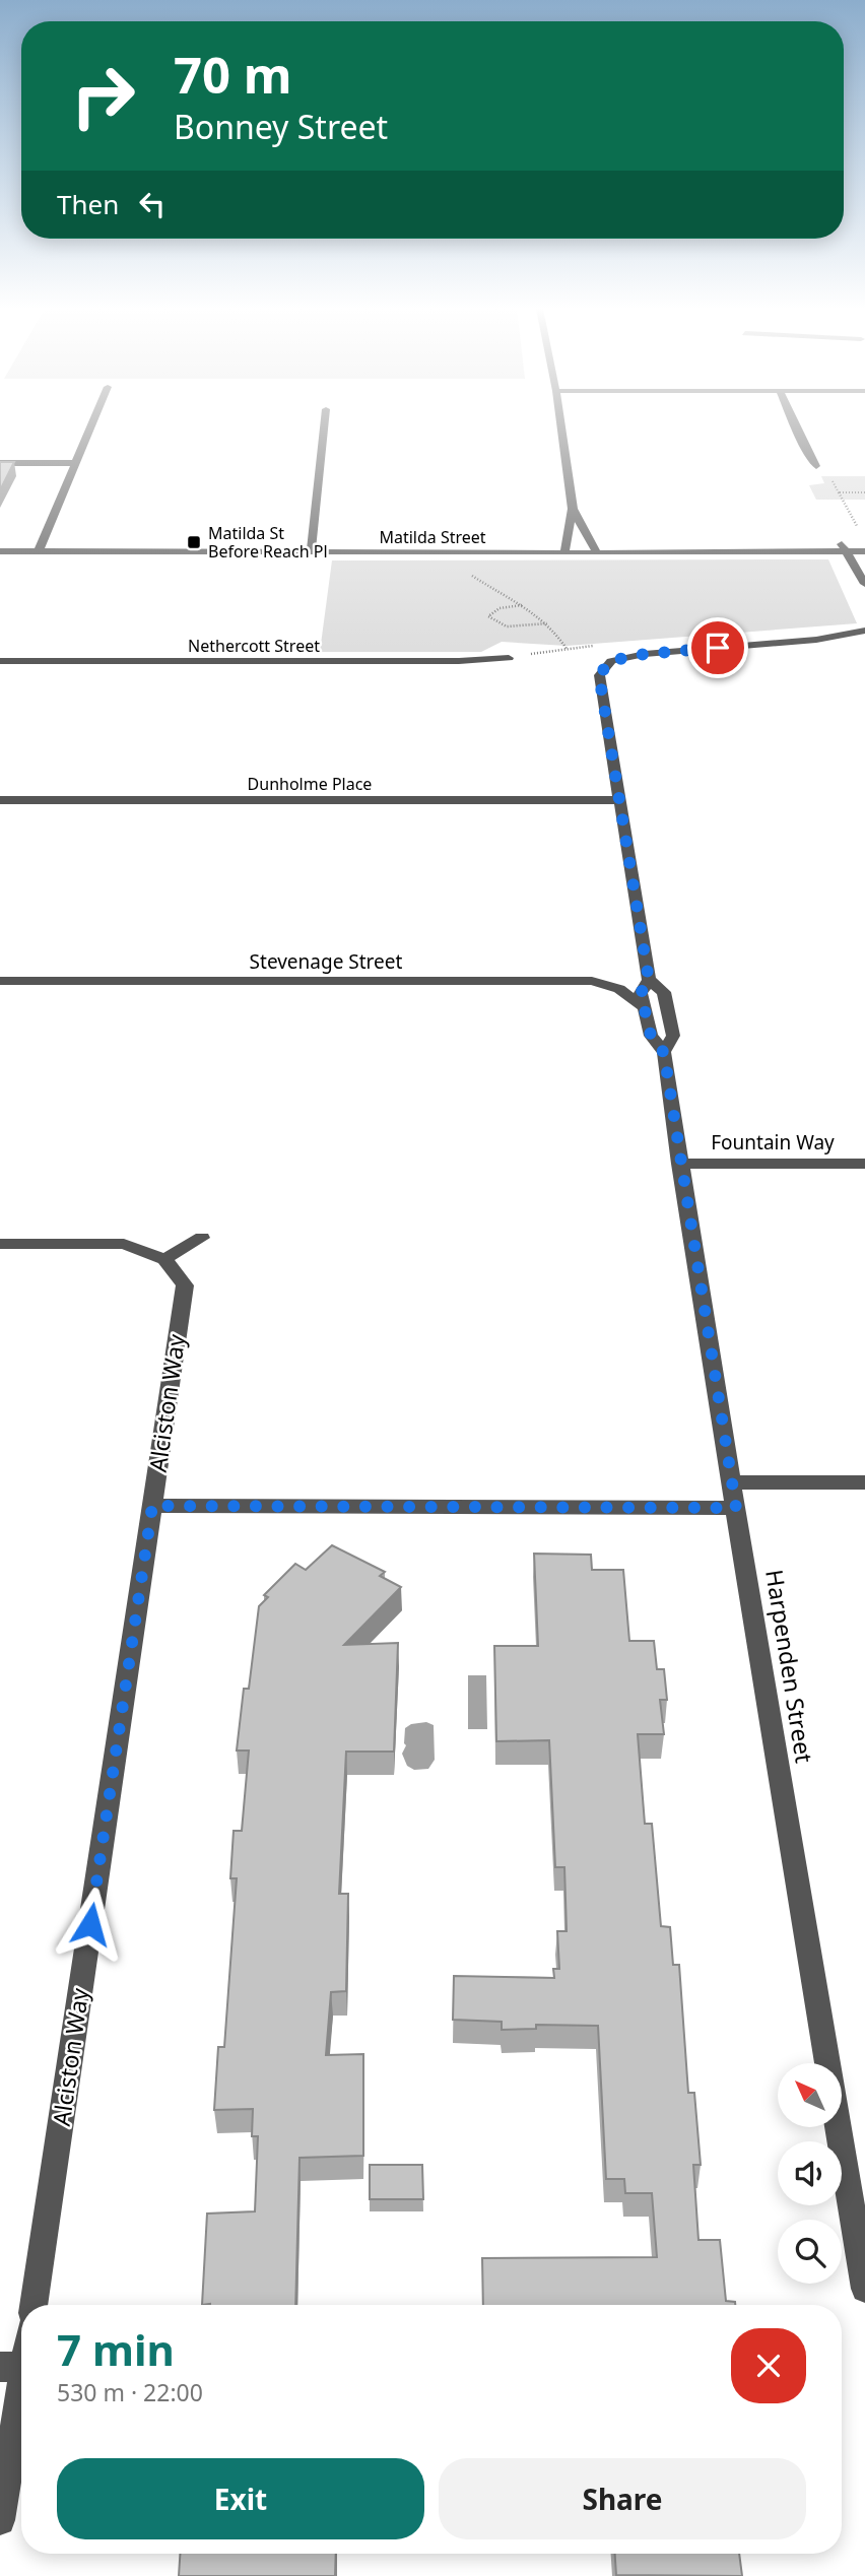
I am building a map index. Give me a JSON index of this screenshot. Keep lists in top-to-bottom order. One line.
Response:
{"streets":{"street":["Matilda Street","Nethercott Street","Dunholme Place","Stevenage Street","Fountain Way","Alciston Way","Harpenden Street"]},"crossings":[["Dunholme Place","Harpenden Street"],["Stevenage Street","Harpenden Street"],["Fountain Way","Harpenden Street"]],"places":{"transit":["Matilda St Before Reach Pl"]},"north":"top left","page":{"turn":["70 m","Bonney Street"],"then":"Then","heading":["7 min","530 m · 22:00"],"buttons":["Exit","Share"]}}
